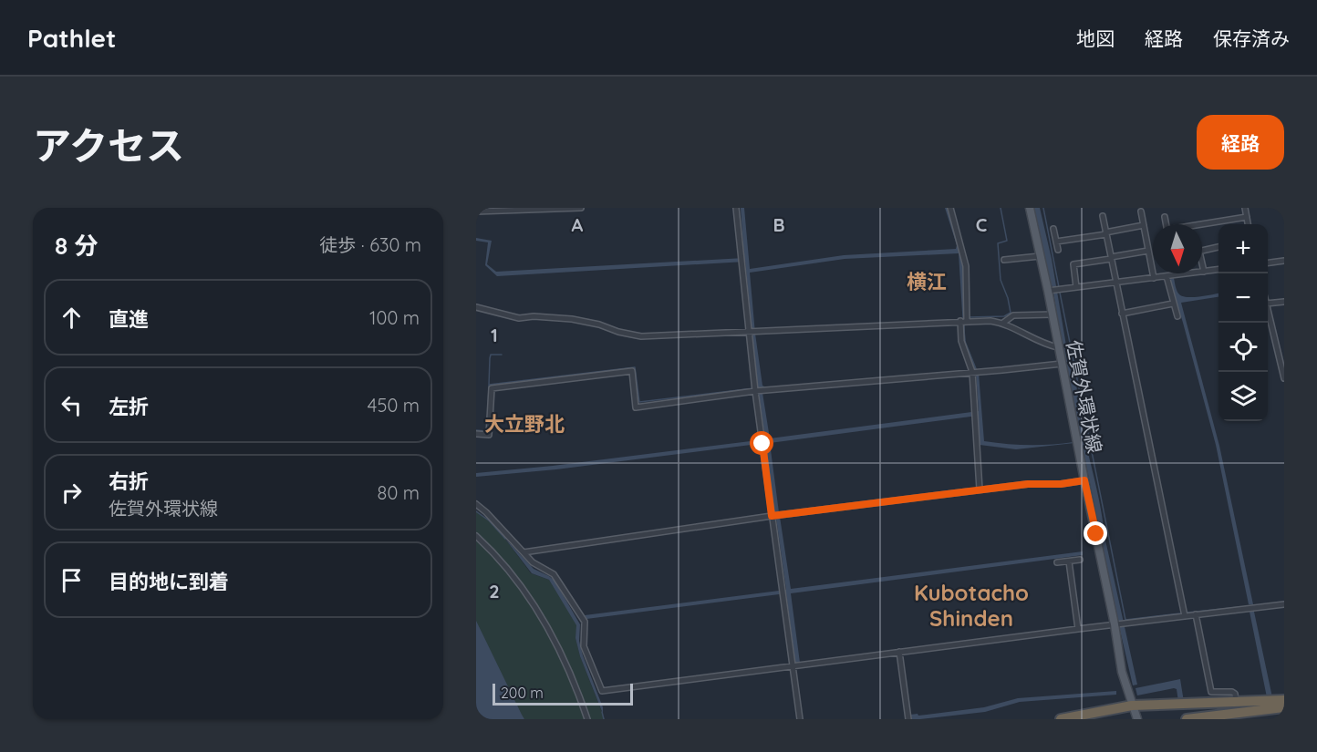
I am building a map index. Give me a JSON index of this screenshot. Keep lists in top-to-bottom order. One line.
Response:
{"streets":{"main road":["佐賀外環状線"]},"districts":["横江","大立野北","Kubotacho Shinden"],"scale_bar":"200 m","north":"bottom","page":{"header":"Pathlet","nav":["地図","経路","保存済み"],"title":"アクセス","buttons":"経路","heading":["8 分","徒歩 · 630 m"],"map_buttons":["+","−"],"list":[["直進","100 m"],["左折","450 m"],["右折","佐賀外環状線","80 m"],"目的地に到着"],"scale":"200 m"},"grid":{"columns":["A","B","C"],"rows":["1","2"]}}
